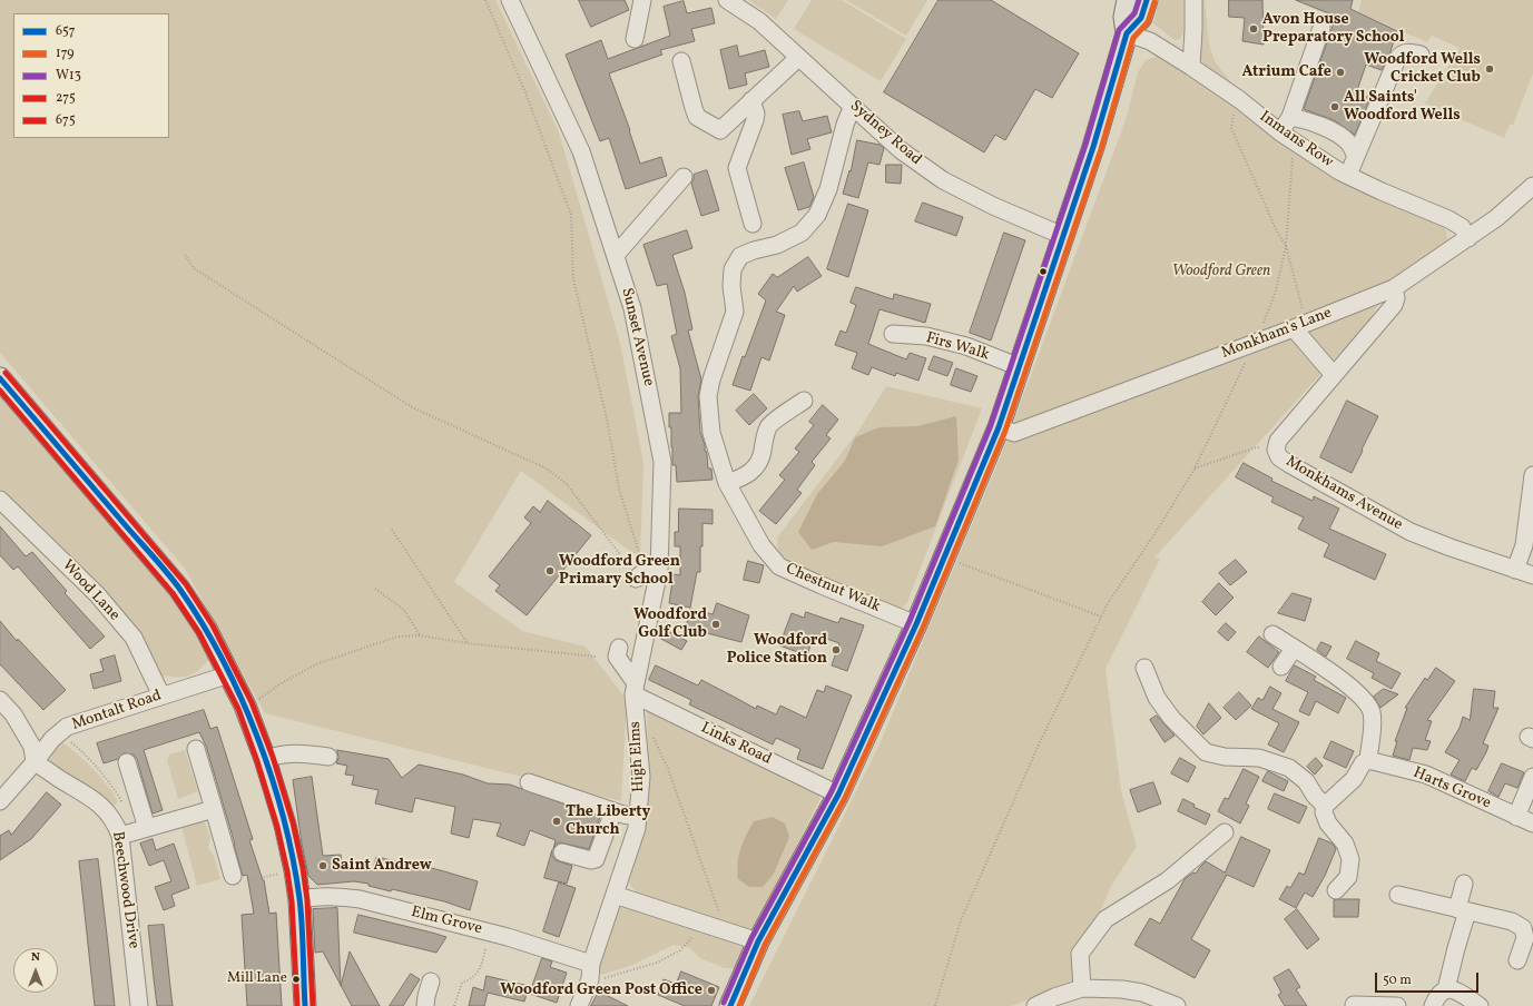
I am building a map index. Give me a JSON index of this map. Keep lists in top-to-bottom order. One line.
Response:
{"streets":{"street":["Sydney Road","Inmans Row","Monkham's Lane","Sunset Avenue","Firs Walk","Monkhams Avenue","Chestnut Walk","Wood Lane","Montalt Road","Links Road","High Elms","Harts Grove","Beechwood Drive","Elm Grove"]},"crossings":[["Sydney Road","Chestnut Walk"],["Inmans Row","Monkham's Lane"],["Monkham's Lane","Monkhams Avenue"],["Sunset Avenue","Links Road"],["Sunset Avenue","High Elms"],["Wood Lane","Montalt Road"],["Montalt Road","Beechwood Drive"],["Links Road","High Elms"],["High Elms","Elm Grove"]],"parks":["Woodford Green"],"places":["Avon House Preparatory School","Woodford Wells Cricket Club","Atrium Cafe","All Saints' Woodford Wells","Woodford Green Primary School","Woodford Golf Club","Woodford Police Station","The Liberty Church","Saint Andrew","Mill Lane","Woodford Green Post Office"],"lines":["transit line 657","transit line W13","transit line 179","transit line 675","transit line 275"],"legend":["657","179","W13","275","675"],"scale_bar":"50 m","north":"top"}
